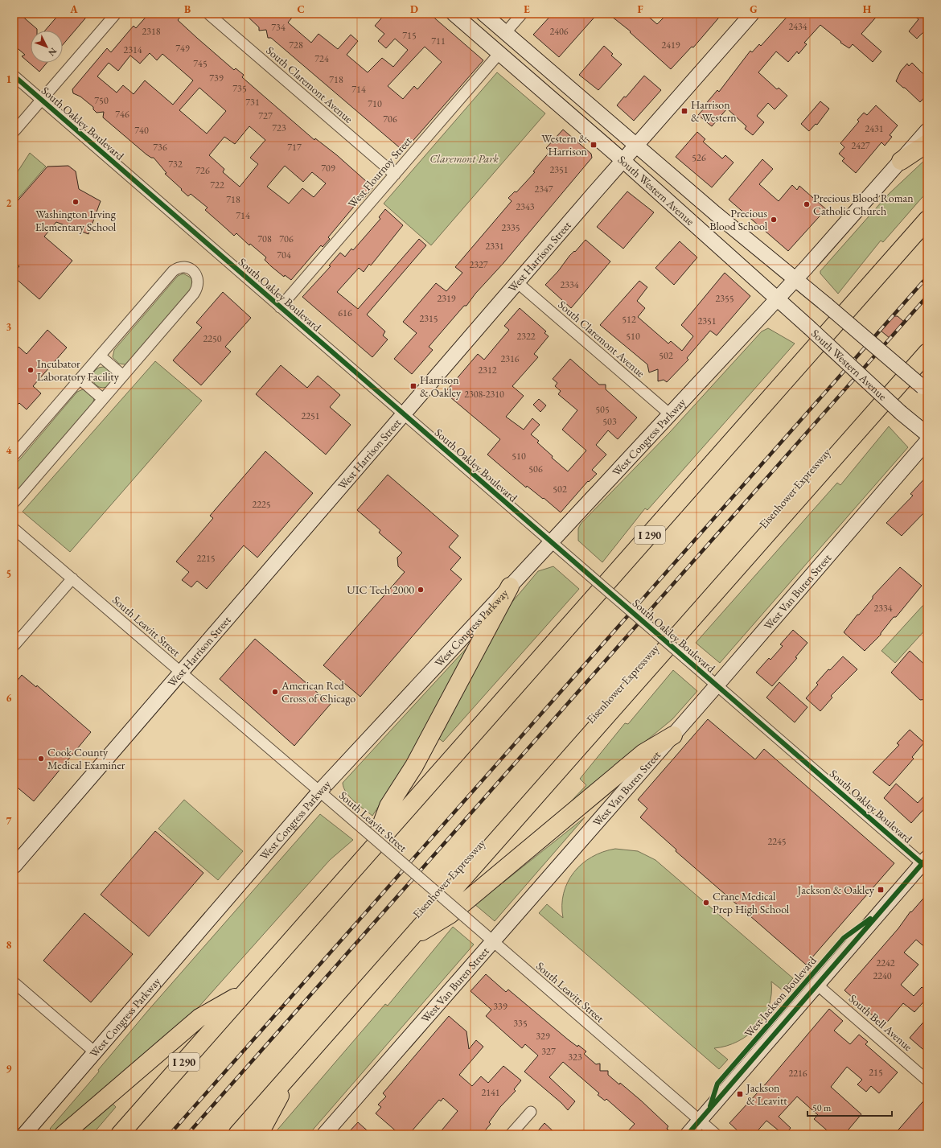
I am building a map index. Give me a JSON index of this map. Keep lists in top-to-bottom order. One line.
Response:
{"streets":{"highway":["Eisenhower Expressway","I 290"],"street":["South Claremont Avenue","South Oakley Boulevard","West Flournoy Street","South Western Avenue","West Harrison Street","West Congress Parkway","West Van Buren Street","South Leavitt Street","West Jackson Boulevard","South Bell Avenue"]},"crossings":[["South Claremont Avenue","West Flournoy Street"],["South Claremont Avenue","West Harrison Street"],["South Claremont Avenue","West Congress Parkway"],["South Oakley Boulevard","West Flournoy Street"],["South Oakley Boulevard","West Harrison Street"],["South Oakley Boulevard","West Congress Parkway"],["South Oakley Boulevard","West Van Buren Street"],["South Oakley Boulevard","West Jackson Boulevard"],["West Flournoy Street","South Western Avenue"],["South Western Avenue","West Harrison Street"],["South Western Avenue","West Congress Parkway"],["West Harrison Street","South Leavitt Street"],["West Congress Parkway","South Leavitt Street"],["West Van Buren Street","South Leavitt Street"],["South Leavitt Street","West Jackson Boulevard"],["West Jackson Boulevard","South Bell Avenue"]],"parks":["Claremont Park"],"places":{"transit":["Harrison & Western","Western & Harrison","Harrison & Oakley","Jackson & Oakley","Jackson & Leavitt"],"other":["Washington Irving Elementary School","Precious Blood Roman Catholic Church","Precious Blood School","Incubator Laboratory Facility","UIC Tech 2000","American Red Cross of Chicago","Cook County Medical Examiner","Crane Medical Prep High School"]},"house_numbers":["2434","734","2318","2406","715","711","728","2419","749","2314","724","745","739","718","735","714","750","731","710","746","727","706","723","2431","740","2427","736","717","526","732","709","2351","726","722","2347","718","2343","714","2335","708","706","2331","704","2327","2334","2319","2355","616","2315","512","2351","2322","510","2250","502","2316","2312","2308-2310","505","2251","503","510","506","502","2225","2215","2334","2245","2242","2240","339","335","329","327","323","215","2216","2141"],"scale_bar":"50 m","north":"bottom right","grid":{"columns":["A","B","C","D","E","F","G","H"],"rows":["1","2","3","4","5","6","7","8","9"]}}
